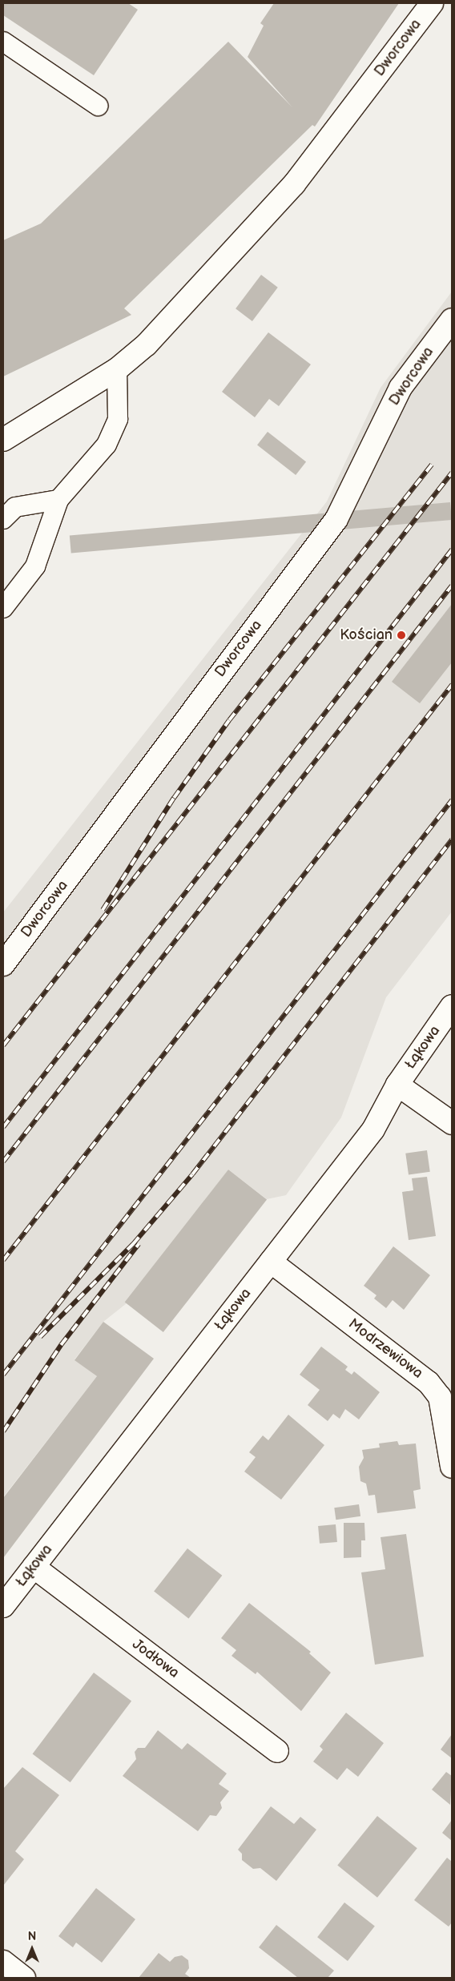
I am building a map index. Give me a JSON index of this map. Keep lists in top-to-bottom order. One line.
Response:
{"streets":{"street":["Dworcowa","Łąkowa","Modrzewiowa","Jodłowa"]},"crossings":[["Łąkowa","Modrzewiowa"],["Łąkowa","Jodłowa"]],"places":["Kościan"],"north":"top"}
